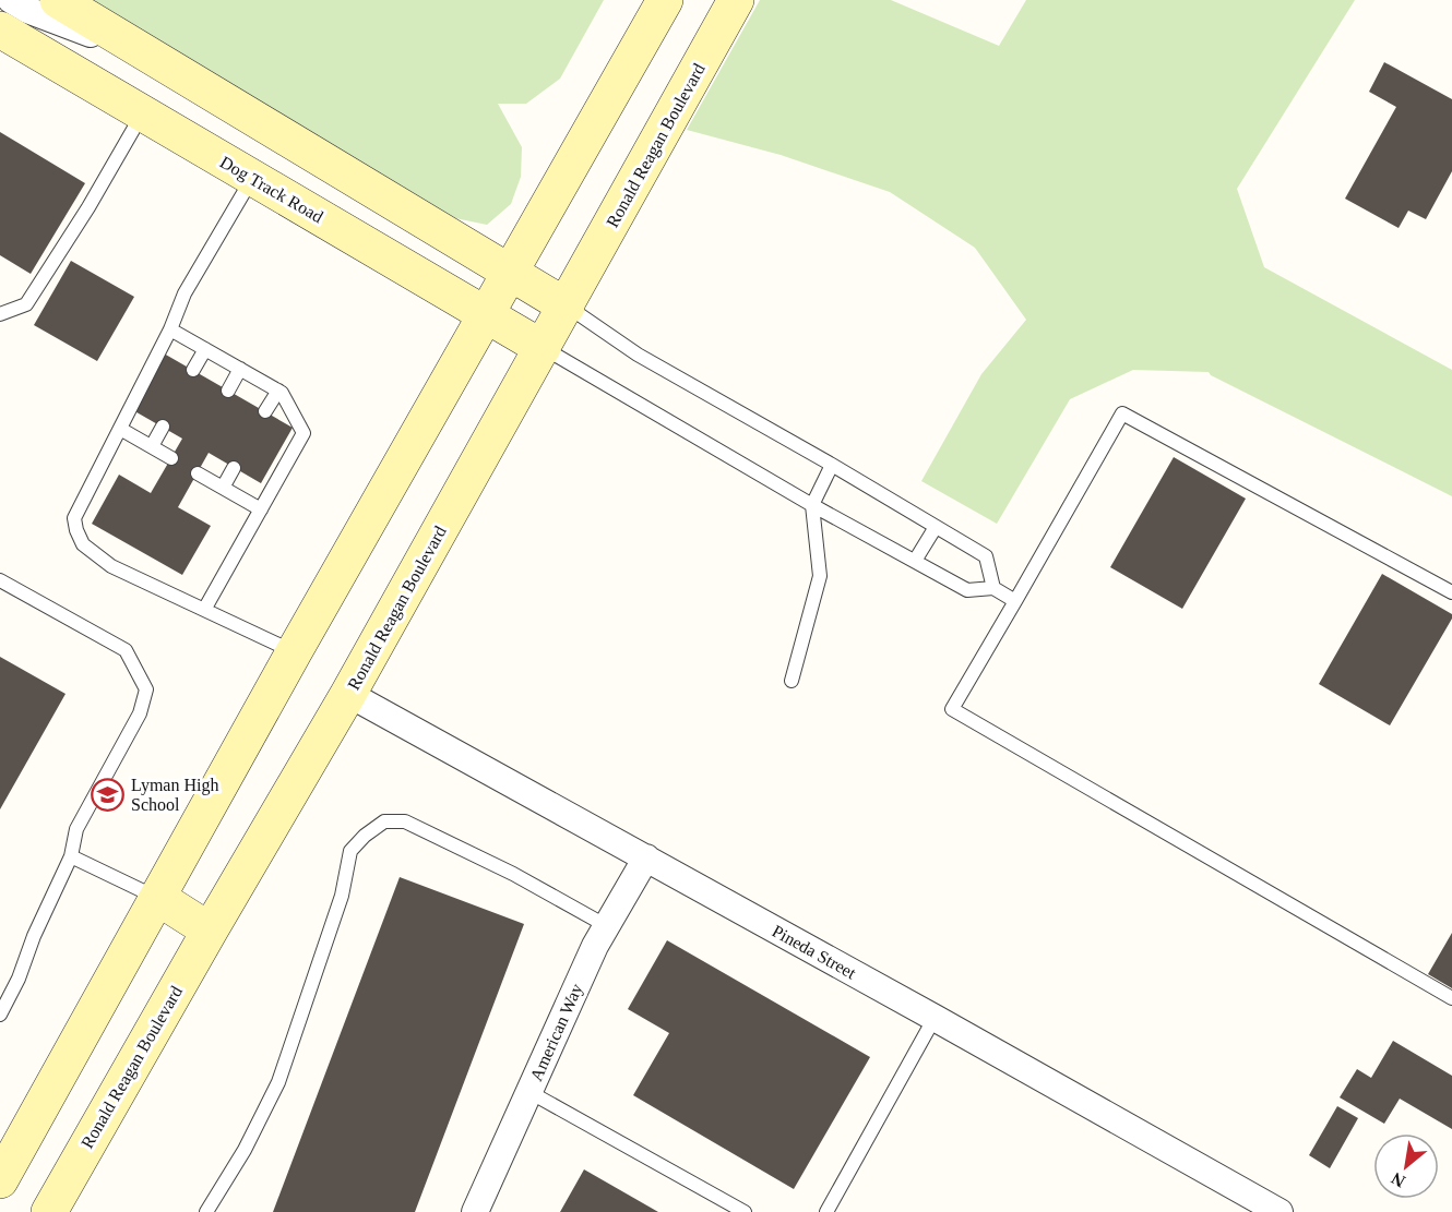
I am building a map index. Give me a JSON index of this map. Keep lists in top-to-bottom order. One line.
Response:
{"streets":{"main road":["Ronald Reagan Boulevard","Dog Track Road"],"street":["Pineda Street","American Way"]},"crossings":[["Ronald Reagan Boulevard","Dog Track Road"],["Ronald Reagan Boulevard","Pineda Street"],["Pineda Street","American Way"]],"places":{"school or university":["Lyman High School"]},"north":"bottom left"}
